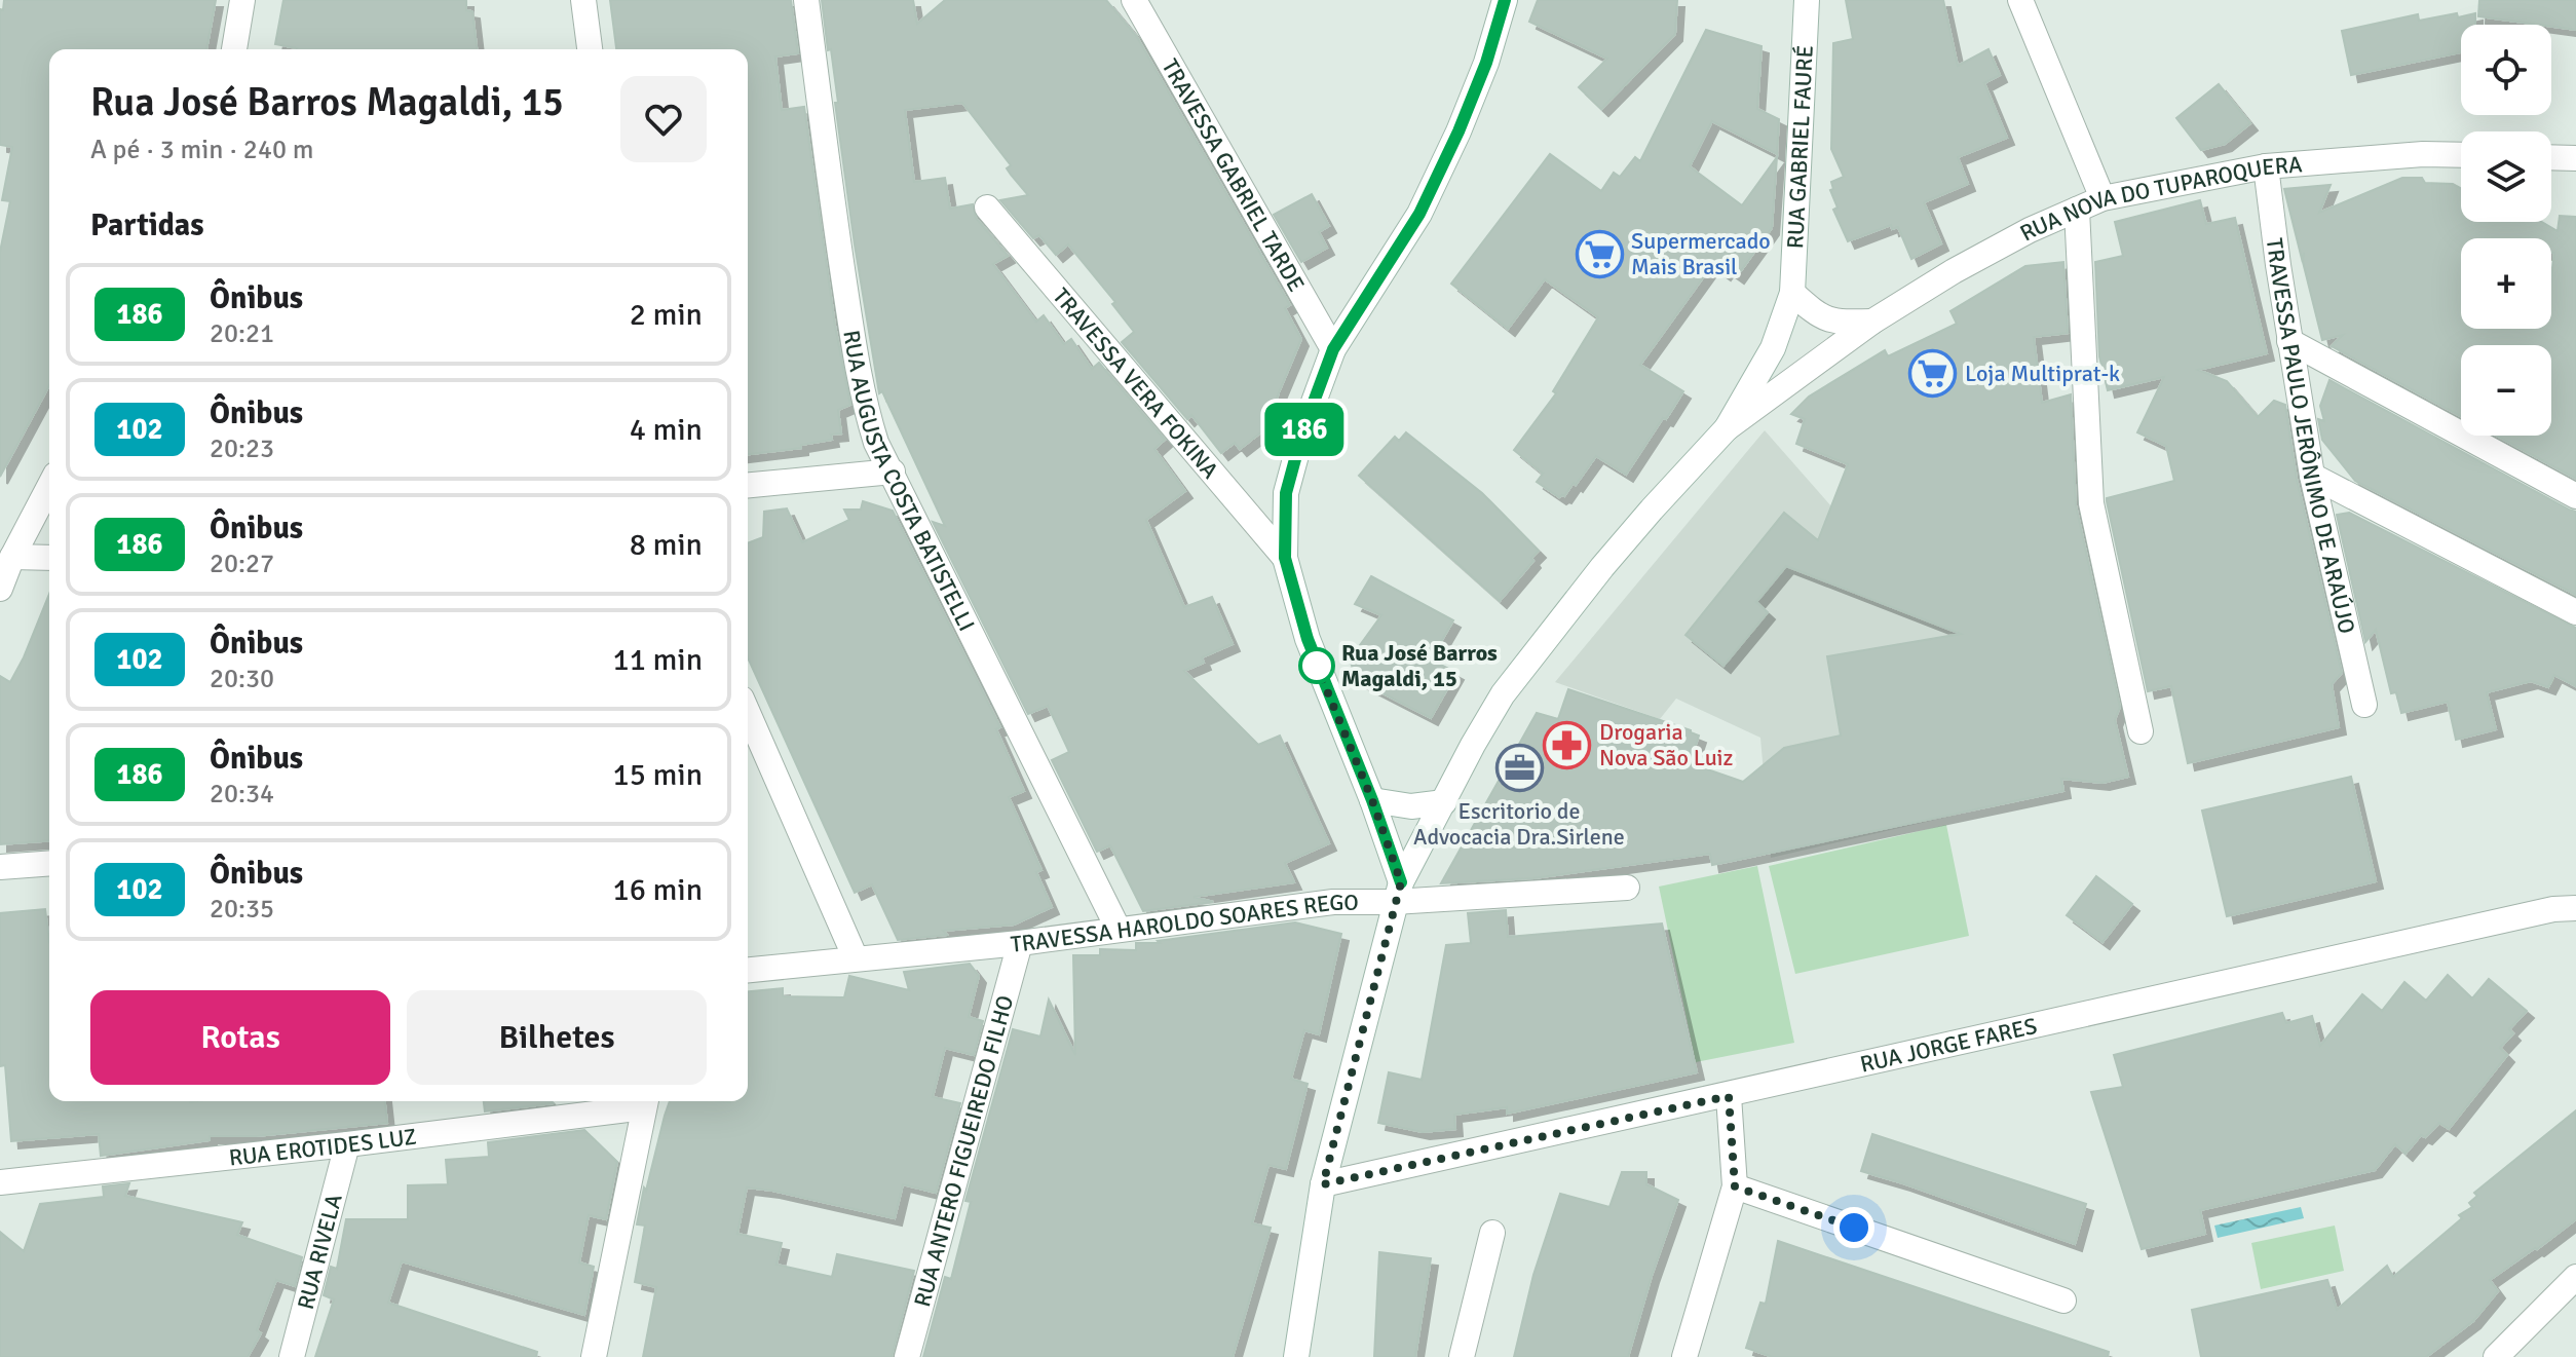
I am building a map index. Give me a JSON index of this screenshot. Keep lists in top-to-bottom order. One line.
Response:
{"streets":{"street":["RUA GABRIEL FAURÉ","TRAVESSA GABRIEL TARDE","RUA NOVA DO TUPAROQUERA","TRAVESSA VERA FOKINA","TRAVESSA PAULO JERÔNIMO DE ARAÚJO","RUA AUGUSTA COSTA BATISTELLI","TRAVESSA HAROLDO SOARES REGO","RUA JORGE FARES","RUA EROTIDES LUZ","RUA ANTERO FIGUEIREDO FILHO","RUA RIVELA"]},"crossings":[["RUA GABRIEL FAURÉ","RUA NOVA DO TUPAROQUERA"],["RUA NOVA DO TUPAROQUERA","TRAVESSA PAULO JERÔNIMO DE ARAÚJO"],["RUA NOVA DO TUPAROQUERA","TRAVESSA HAROLDO SOARES REGO"],["RUA NOVA DO TUPAROQUERA","RUA JORGE FARES"],["RUA AUGUSTA COSTA BATISTELLI","TRAVESSA HAROLDO SOARES REGO"],["TRAVESSA HAROLDO SOARES REGO","RUA ANTERO FIGUEIREDO FILHO"],["RUA EROTIDES LUZ","RUA RIVELA"]],"places":{"supermarket":["Supermercado Mais Brasil","Loja Multiprat-k"],"other":["Rua José Barros Magaldi, 15"],"pharmacy":["Drogaria Nova São Luiz"],"office":["Escritorio de Advocacia Dra.Sirlene"]},"lines":["bus line 186"],"page":{"on_map":"186","map_buttons":["+","−"],"heading":[["Rua José Barros Magaldi, 15","A pé · 3 min · 240 m"],"Partidas"],"list":[{"mark":"186","name":"Ônibus","note":"20:21","value":"2 min"},{"mark":"102","name":"Ônibus","note":"20:23","value":"4 min"},{"mark":"186","name":"Ônibus","note":"20:27","value":"8 min"},{"mark":"102","name":"Ônibus","note":"20:30","value":"11 min"},{"mark":"186","name":"Ônibus","note":"20:34","value":"15 min"},{"mark":"102","name":"Ônibus","note":"20:35","value":"16 min"}],"buttons":["Rotas","Bilhetes"]}}
